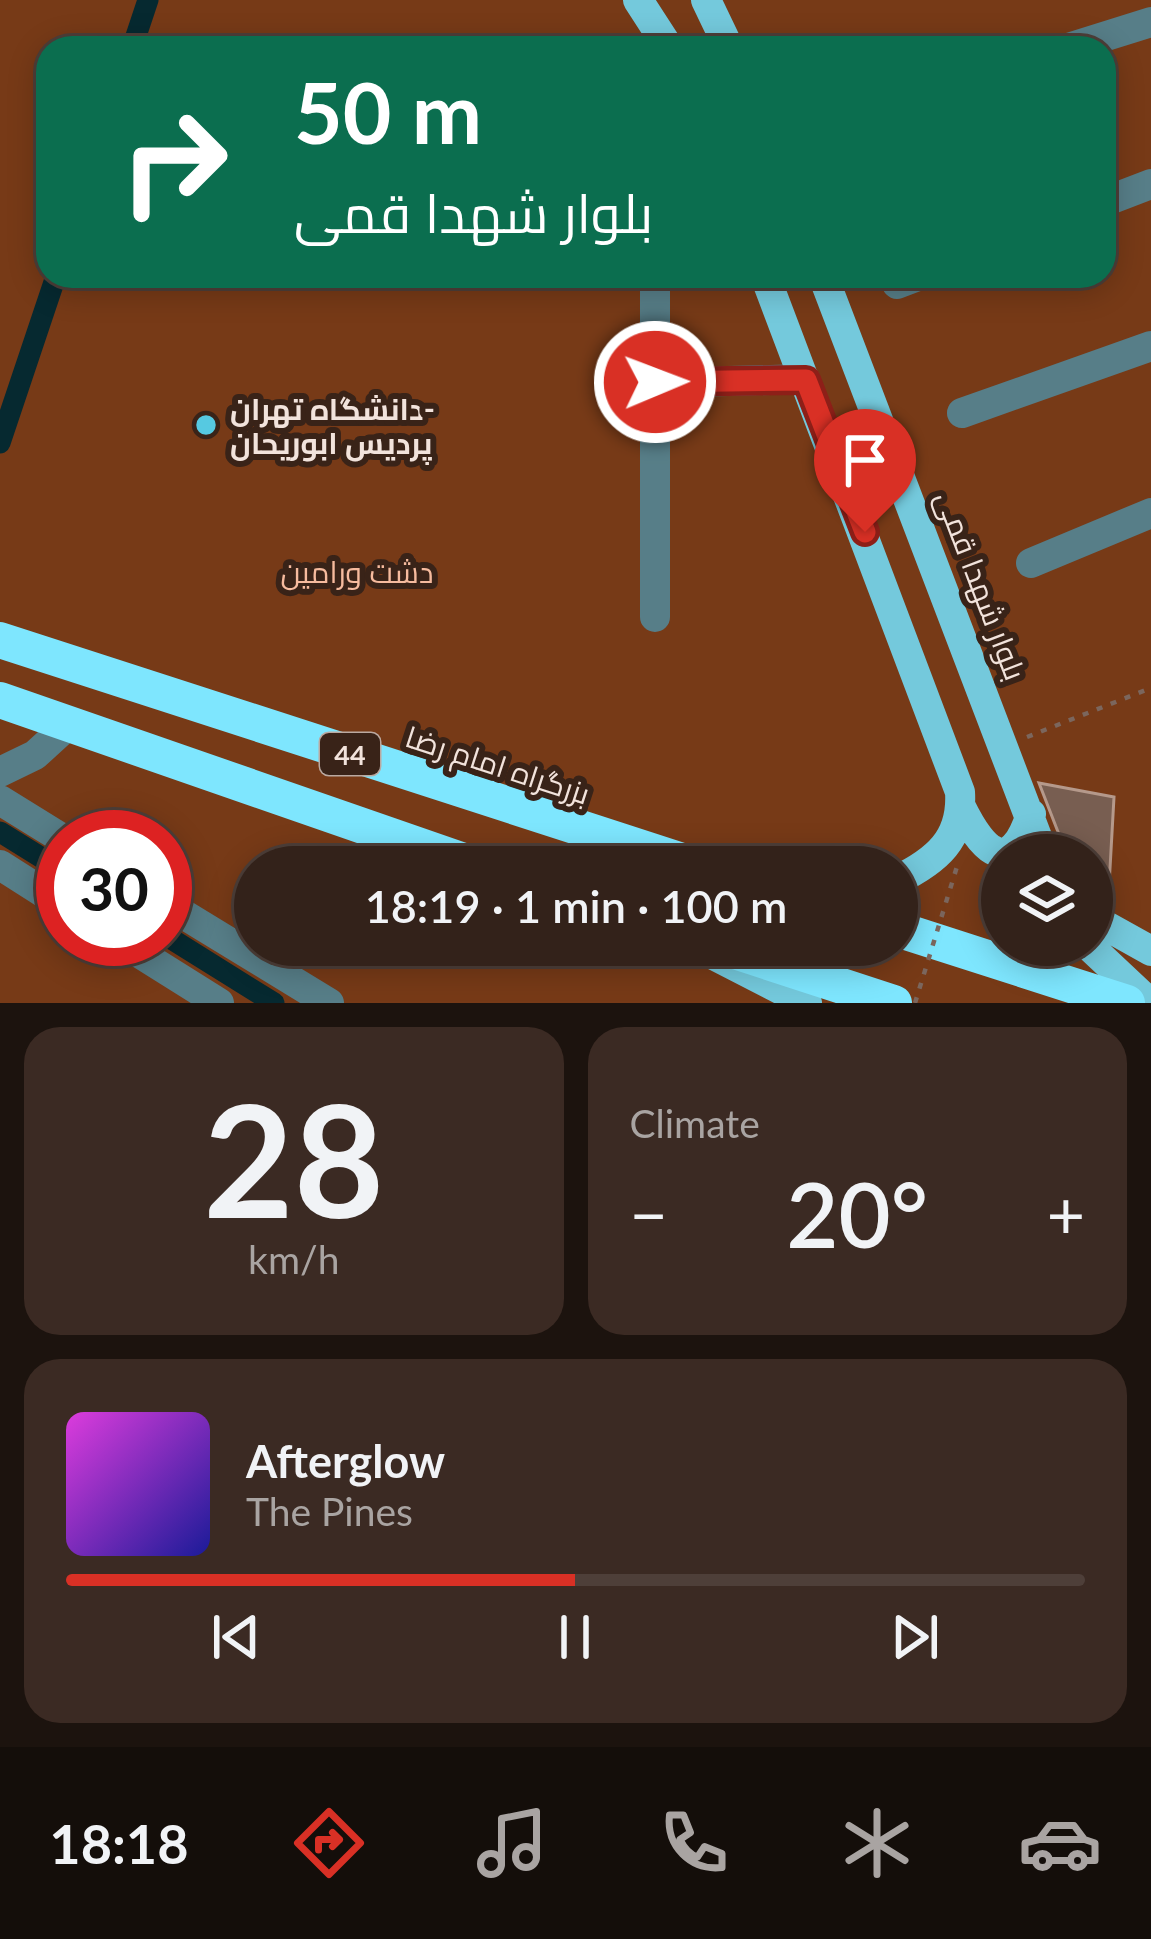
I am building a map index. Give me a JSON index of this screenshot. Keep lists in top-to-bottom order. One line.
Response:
{"streets":{"highway":["44","بزرگراه امام رضا"],"main road":["بلوار شهدا قمی"]},"parks":["دشت ورامین"],"places":["دانشگاه تهران- پردیس ابوریحان"],"page":{"turn":["50 m","بلوار شهدا قمی"],"limit":"30","trip":"18:19 · 1 min · 100 m","tile":[["28","km/h"],"Climate"],"heat":["−","20°","+"],"song":["Afterglow","The Pines"],"tabs":"18:18"}}
